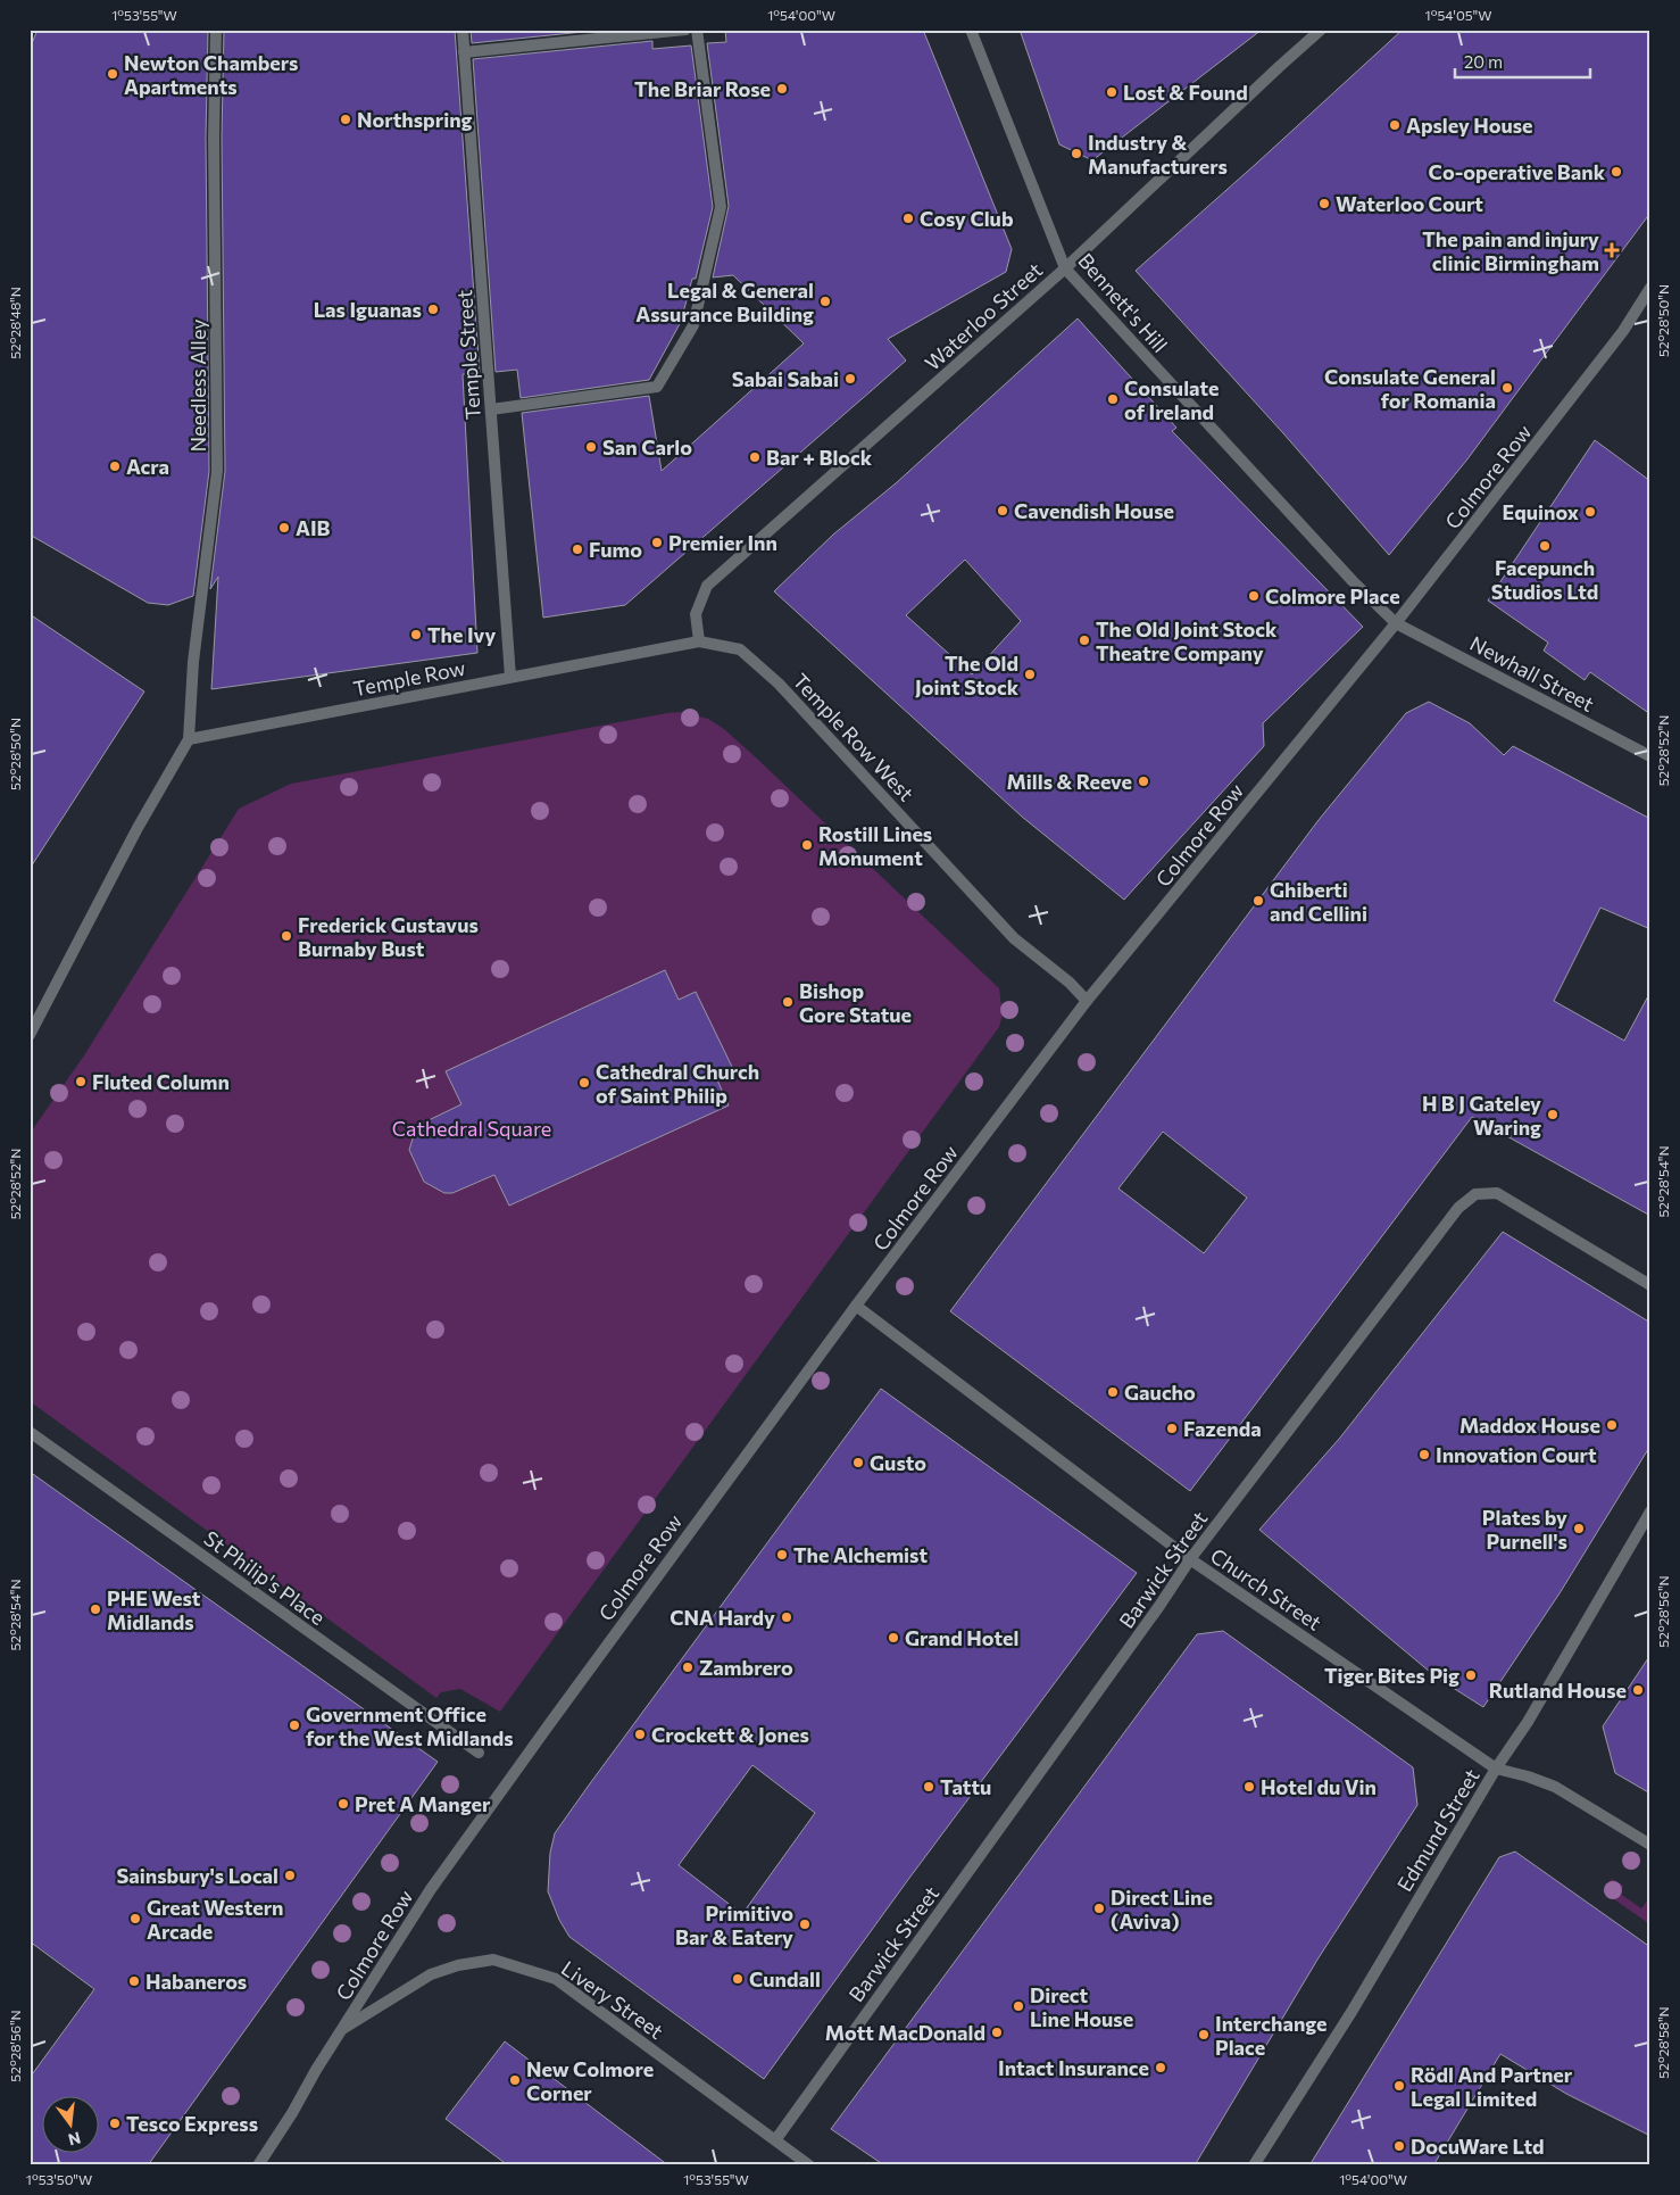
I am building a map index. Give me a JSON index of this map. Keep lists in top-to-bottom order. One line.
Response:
{"streets":{"street":["Bennett's Hill","Waterloo Street","Temple Street","Needless Alley","Colmore Row","Newhall Street","Temple Row","Temple Row West","Barwick Street","St Philip's Place","Church Street","Edmund Street","Livery Street"]},"crossings":[["Bennett's Hill","Waterloo Street"],["Bennett's Hill","Colmore Row"],["Bennett's Hill","Newhall Street"],["Waterloo Street","Temple Row"],["Waterloo Street","Temple Row West"],["Temple Street","Temple Row"],["Needless Alley","Temple Row"],["Colmore Row","Newhall Street"],["Colmore Row","Temple Row West"],["Colmore Row","Church Street"],["Colmore Row","Livery Street"],["Temple Row","Temple Row West"],["Barwick Street","Church Street"],["Barwick Street","Livery Street"],["Church Street","Edmund Street"]],"parks":["Cathedral Square"],"places":{"other":["Newton Chambers Apartments","The Briar Rose","Lost & Found","Northspring","Apsley House","Industry & Manufacturers","Co-operative Bank","Waterloo Court","Cosy Club","Legal & General Assurance Building","Las Iguanas","Sabai Sabai","Consulate General for Romania","Consulate of Ireland","San Carlo","Bar + Block","Acra","Cavendish House","Equinox","AIB","Premier Inn","Facepunch Studios Ltd","Fumo","Colmore Place","The Ivy","The Old Joint Stock Theatre Company","The Old Joint Stock","Mills & Reeve","Rostill Lines Monument","Ghiberti and Cellini","Frederick Gustavus Burnaby Bust","Bishop Gore Statue","Fluted Column","Cathedral Church of Saint Philip","H B J Gateley Waring","Gaucho","Maddox House","Fazenda","Innovation Court","Gusto","Plates by Purnell's","The Alchemist","PHE West Midlands","CNA Hardy","Grand Hotel","Zambrero","Tiger Bites Pig","Rutland House","Government Office for the West Midlands","Crockett & Jones","Tattu","Hotel du Vin","Pret A Manger","Sainsbury's Local","Direct Line (Aviva)","Great Western Arcade","Primitivo Bar & Eatery","Cundall","Habaneros","Direct Line House","Mott MacDonald","Interchange Place","Intact Insurance","New Colmore Corner","Rödl And Partner Legal Limited","Tesco Express","DocuWare Ltd"],"health":["The pain and injury clinic Birmingham"]},"scale_bar":"20 m","north":"bottom","coordinates":["1°53'55\"W","1°54'00\"W","1°54'05\"W","52°28'50\"N","52°28'48\"N","52°28'52\"N","52°28'54\"N","52°28'56\"N","52°28'58\"N","1°53'50\"W"]}
